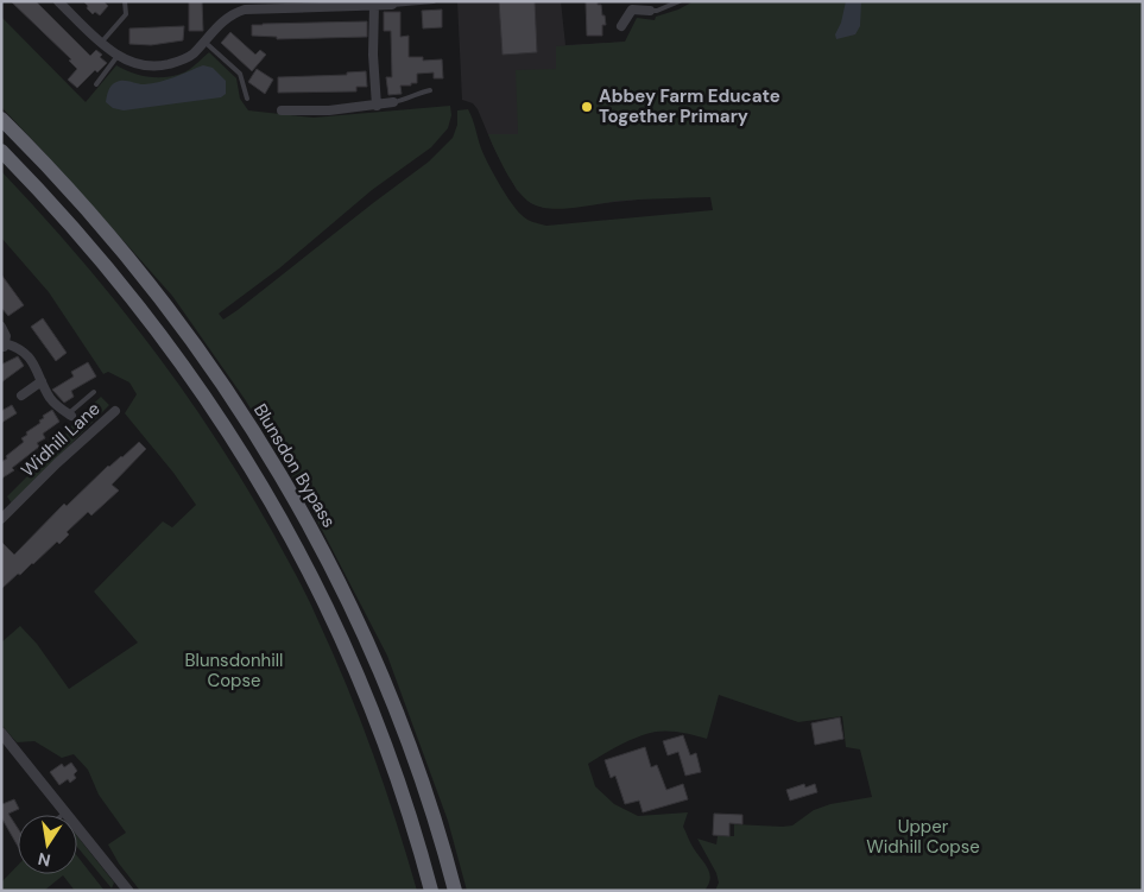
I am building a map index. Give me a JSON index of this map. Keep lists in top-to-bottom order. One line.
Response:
{"streets":{"highway":["Blunsdon Bypass"],"street":["Widhill Lane"]},"parks":["Blunsdonhill Copse","Upper Widhill Copse"],"places":["Abbey Farm Educate Together Primary"],"north":"bottom"}
